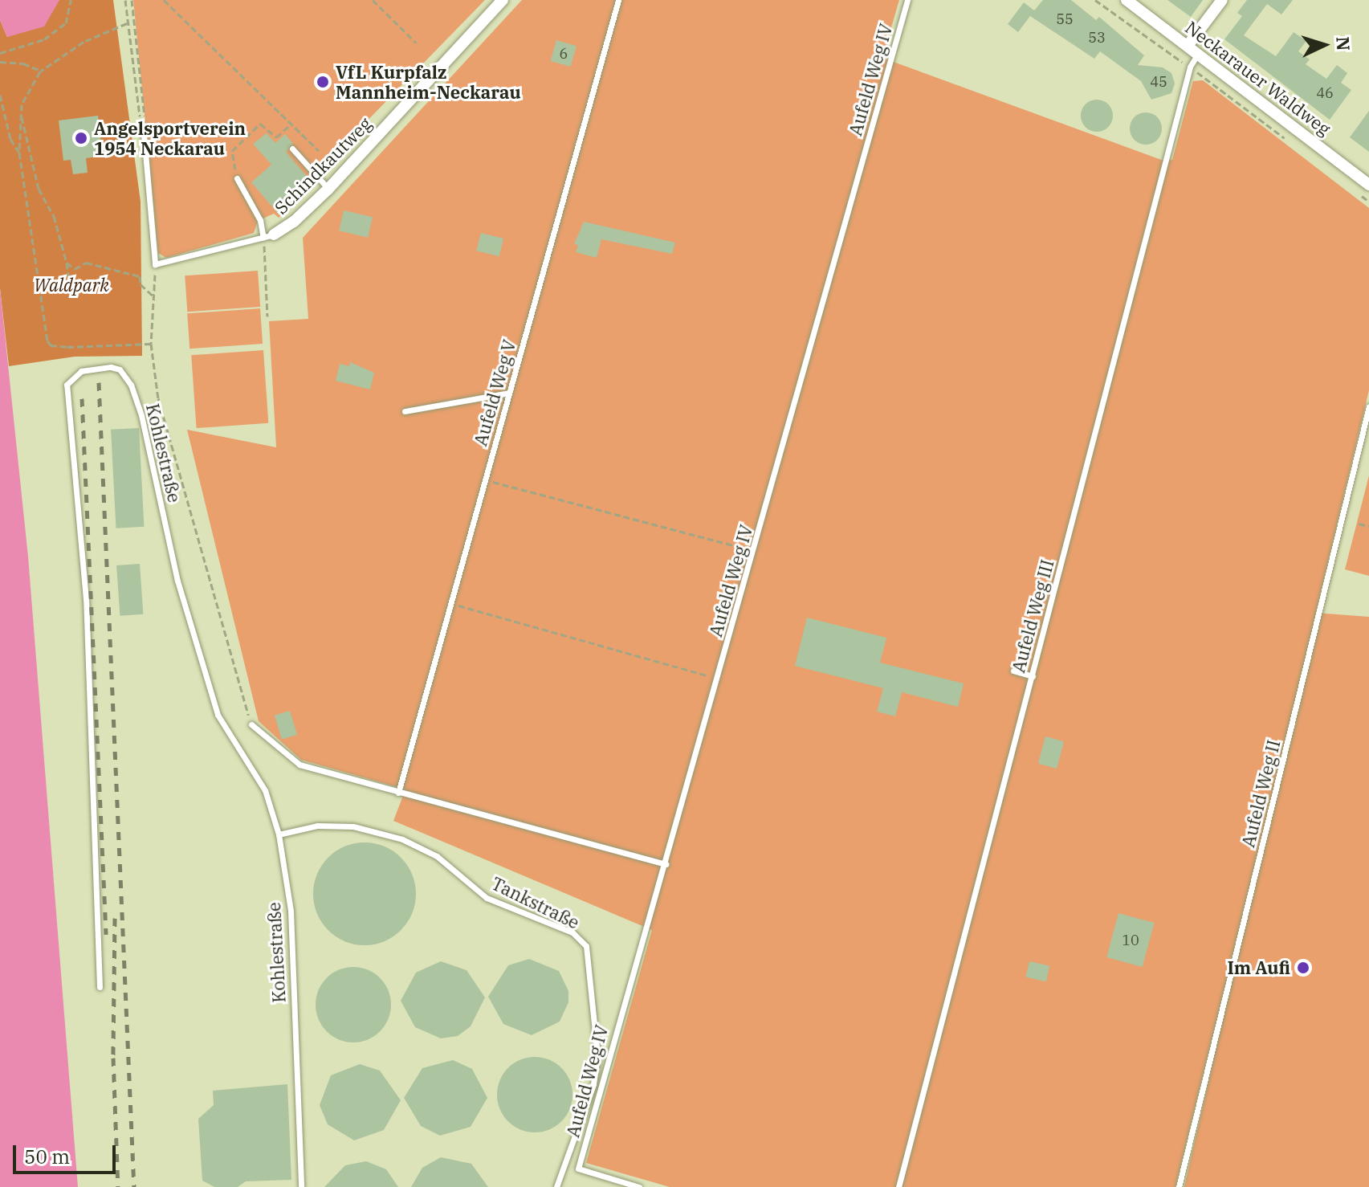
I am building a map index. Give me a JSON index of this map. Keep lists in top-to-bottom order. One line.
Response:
{"streets":{"street":["Neckarauer Waldweg","Schindkautweg"],"lane":["Aufeld Weg IV","Aufeld Weg V","Kohlestraße","Aufeld Weg III","Aufeld Weg II","Tankstraße"]},"crossings":[["Neckarauer Waldweg","Aufeld Weg III"],["Kohlestraße","Tankstraße"]],"parks":["Waldpark"],"places":["VfL Kurpfalz Mannheim-Neckarau","Angelsportverein 1954 Neckarau","Im Aufi"],"house_numbers":["55","53","6","45","46","10"],"scale_bar":"50 m","north":"right"}
